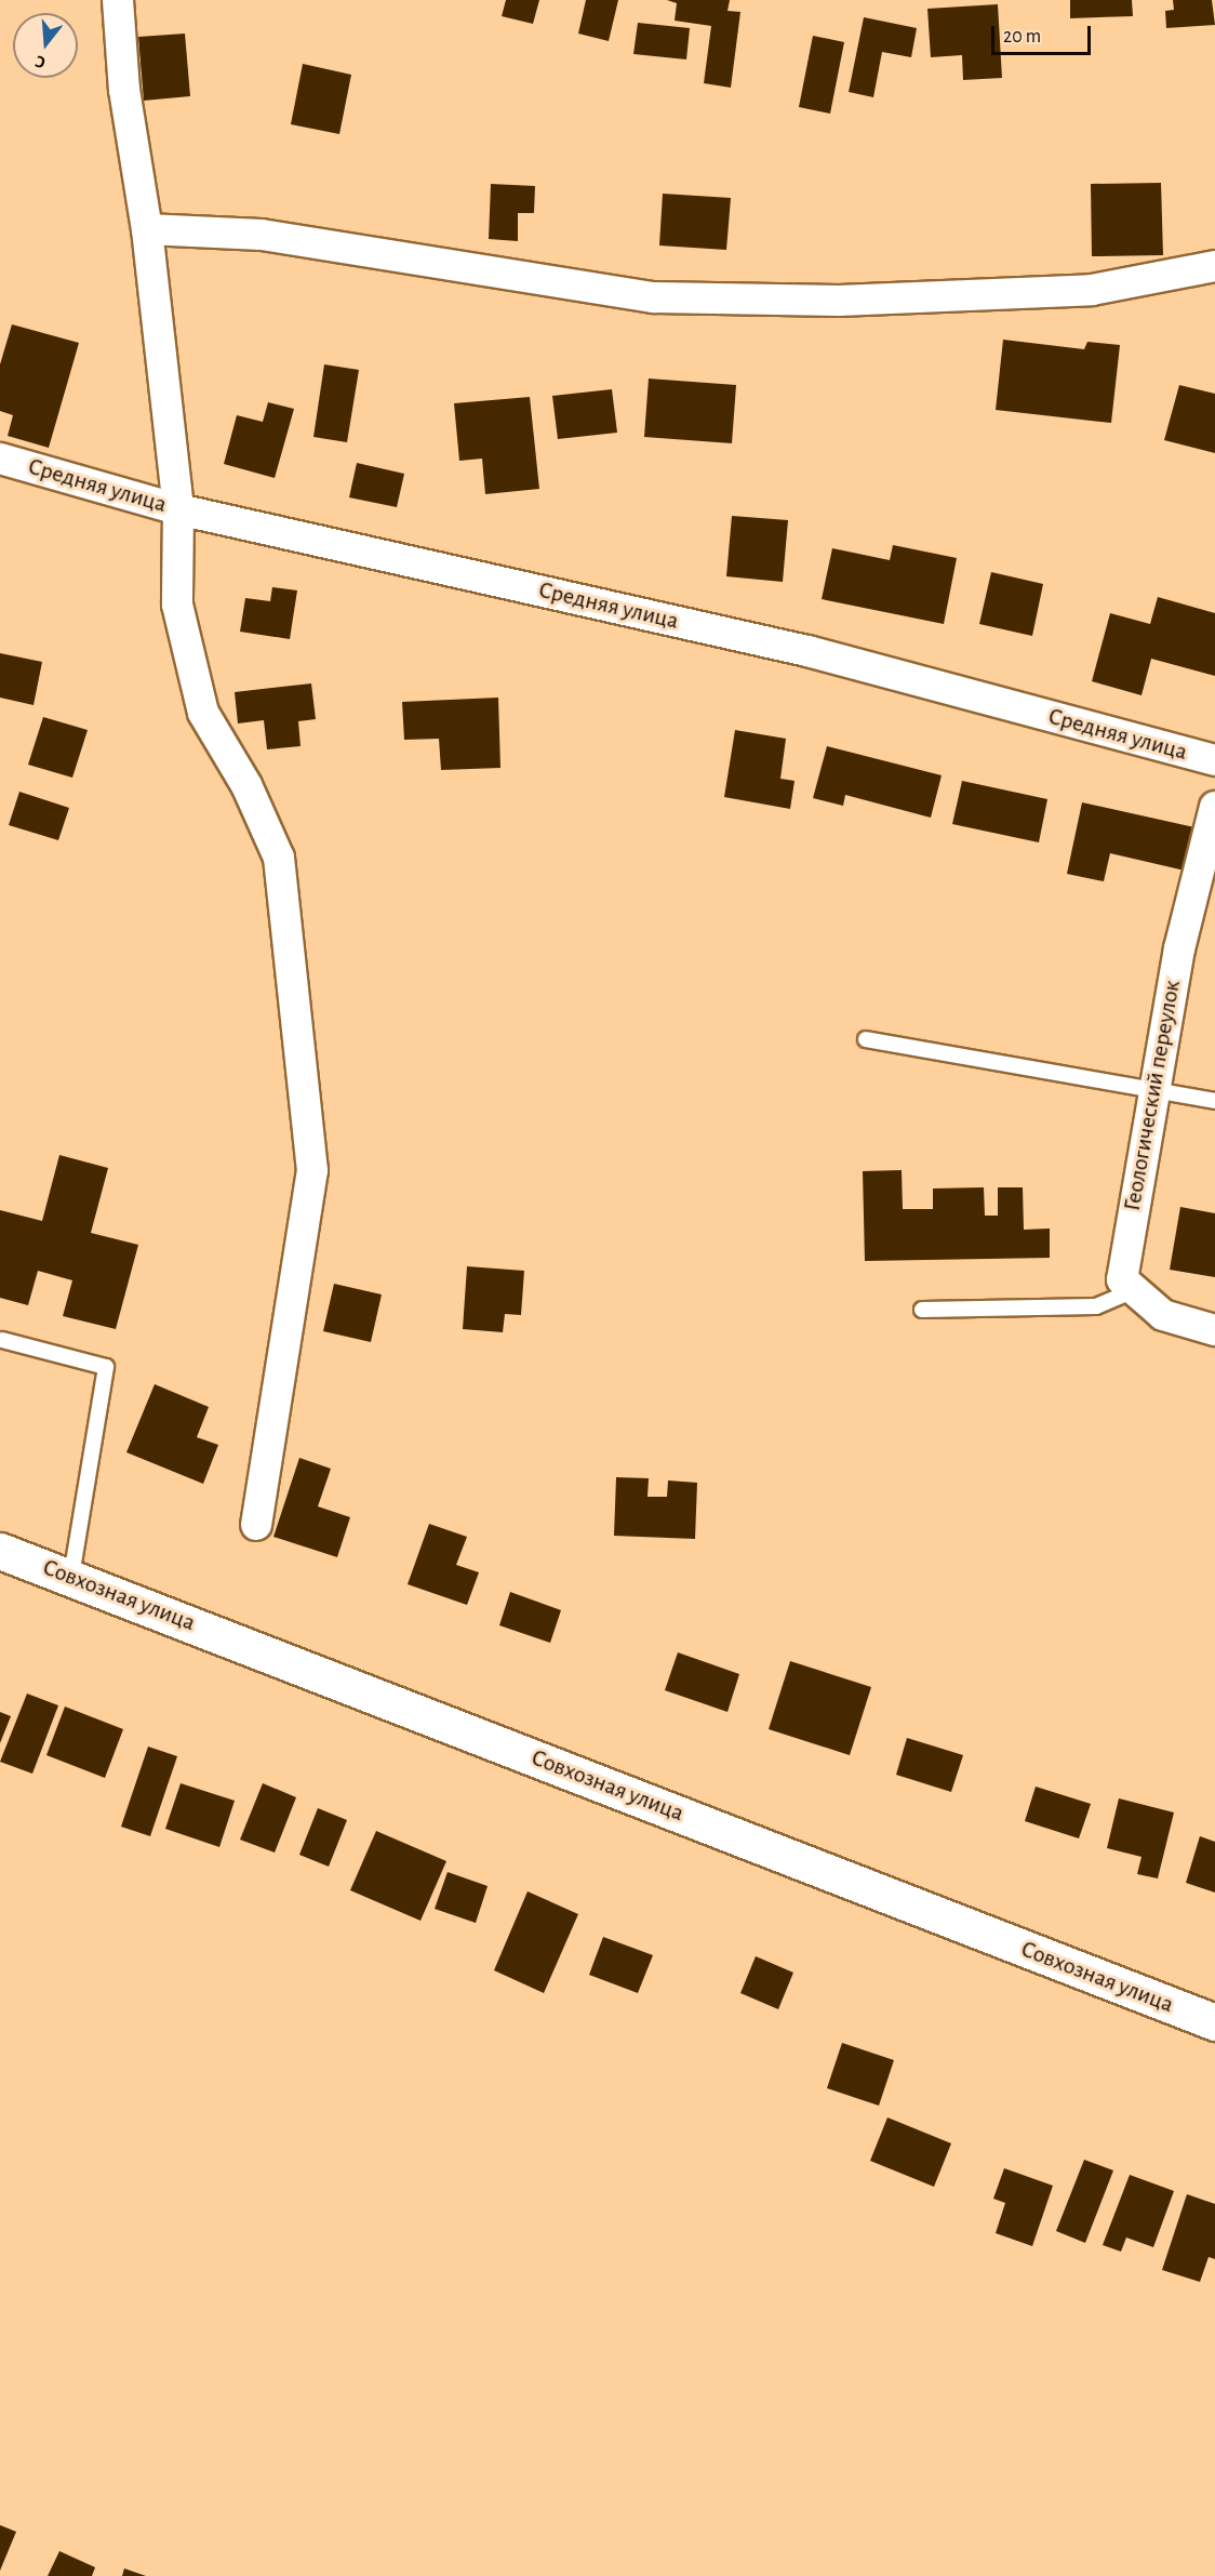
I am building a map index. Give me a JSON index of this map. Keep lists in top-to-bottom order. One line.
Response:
{"streets":{"street":["Средняя улица","Геологический переулок","Совхозная улица"]},"scale_bar":"20 m","north":"bottom"}
